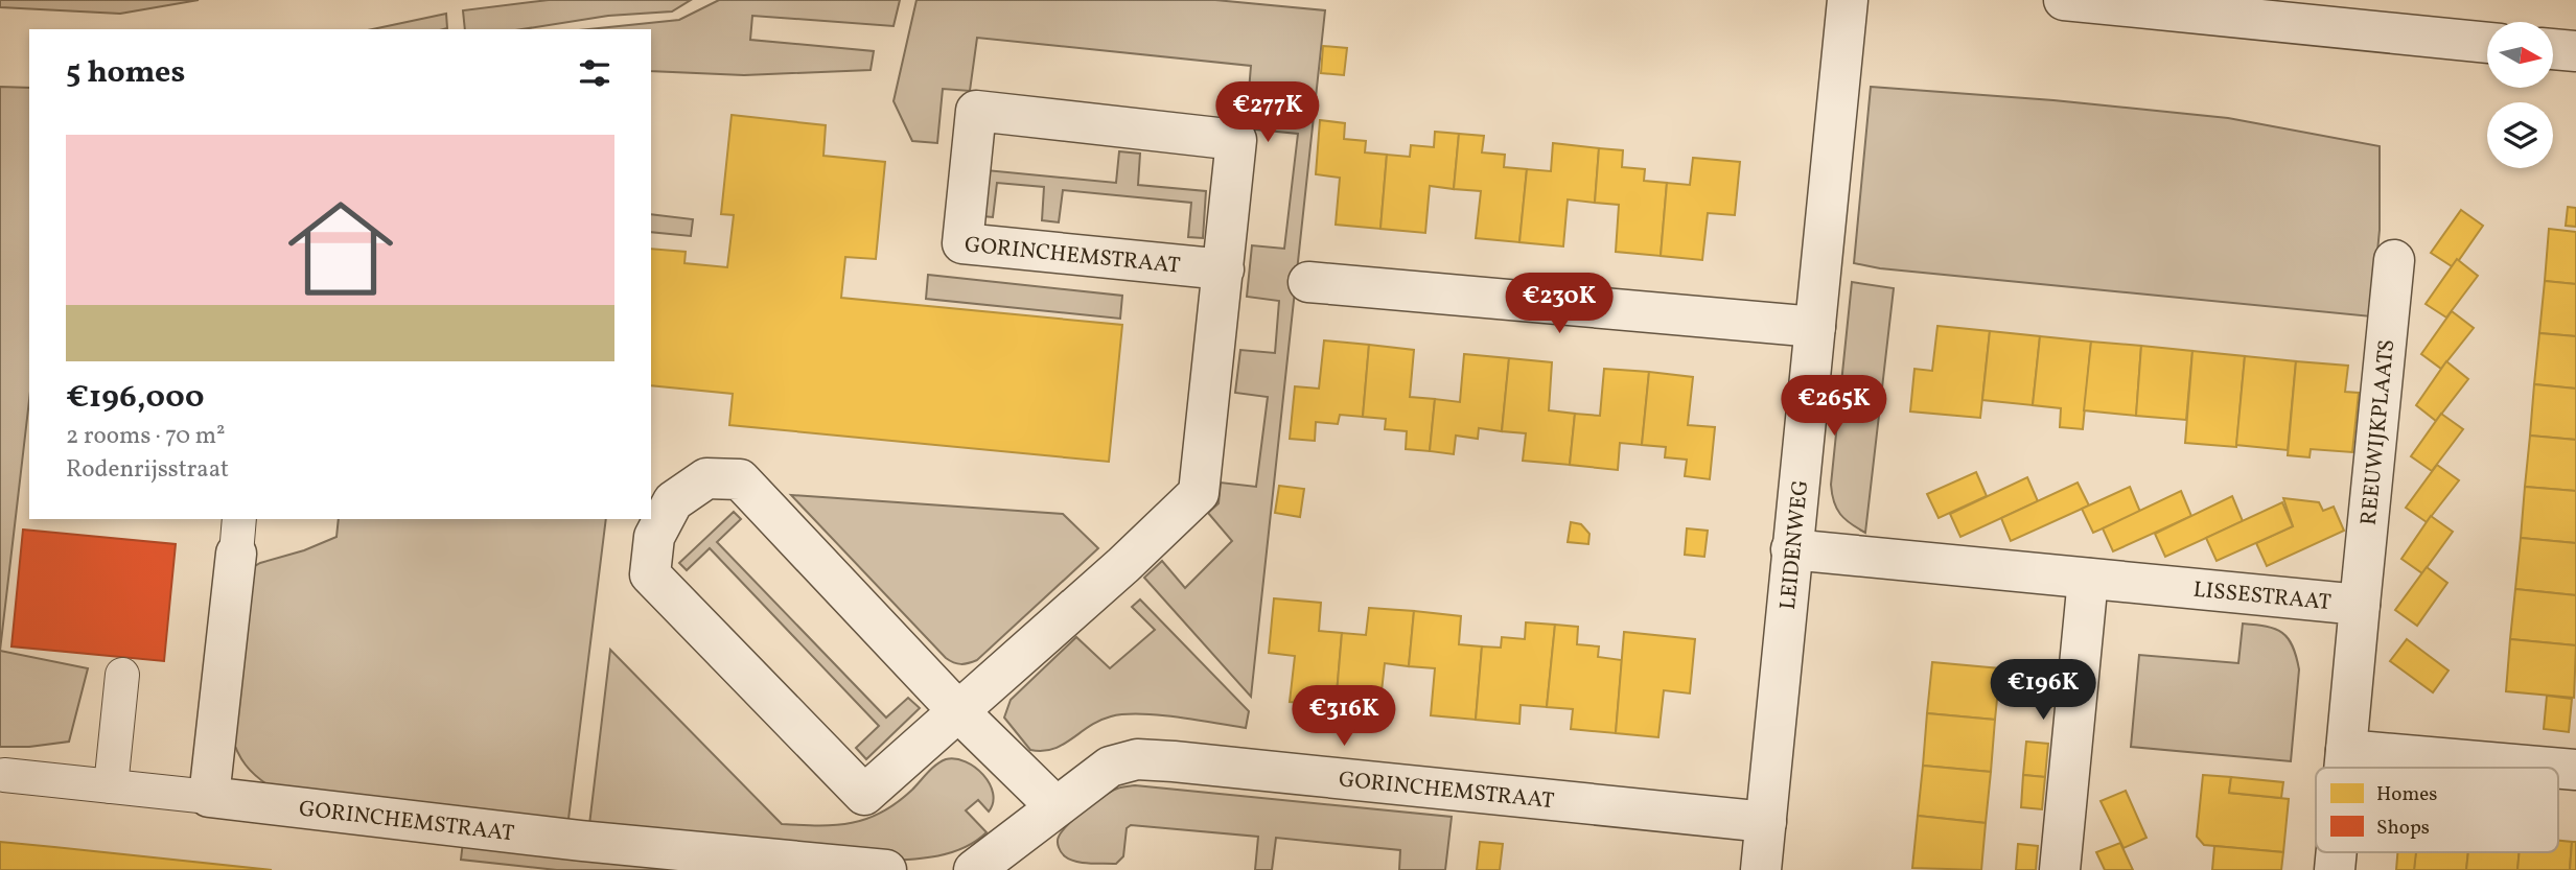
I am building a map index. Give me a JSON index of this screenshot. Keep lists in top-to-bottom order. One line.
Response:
{"streets":{"street":["GORINCHEMSTRAAT","REEUWIJKPLAATS","LEIDENWEG","LISSESTRAAT"]},"crossings":[["GORINCHEMSTRAAT","LEIDENWEG"],["REEUWIJKPLAATS","LISSESTRAAT"],["LEIDENWEG","LISSESTRAAT"]],"legend":["Homes","Shops"],"north":"right","page":{"heading":"5 homes","price":["€277K","€230K","€265K","€196K","€316K"],"list":[{"name":"€196,000","note":"2 rooms · 70 m² · Rodenrijsstraat"}]}}
